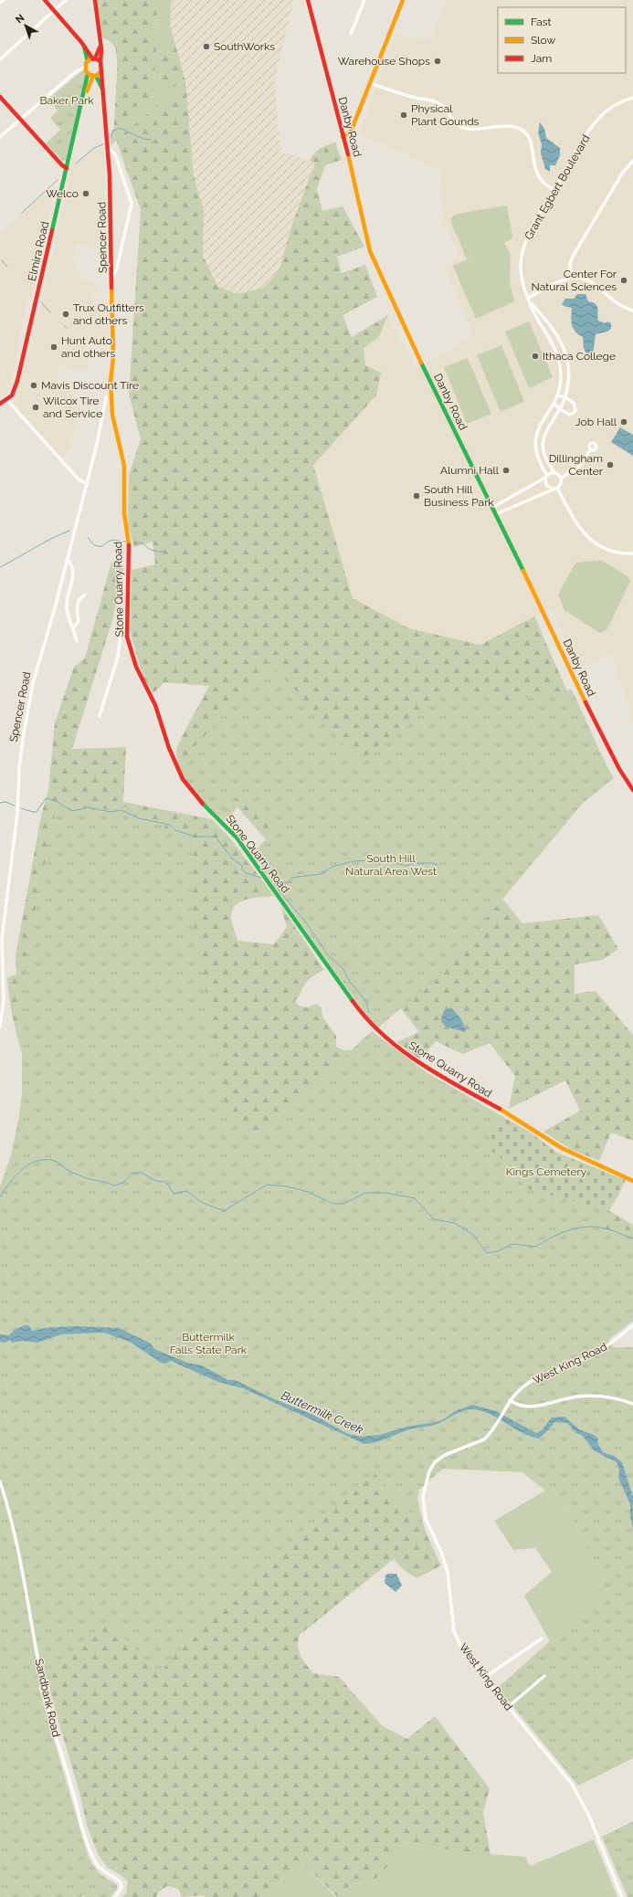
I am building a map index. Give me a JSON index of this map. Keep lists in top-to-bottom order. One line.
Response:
{"streets":{"street":["Danby Road","Grant Egbert Boulevard","Spencer Road","Elmira Road","Stone Quarry Road","West King Road","Sandbank Road"]},"crossings":[["Spencer Road","Elmira Road"],["Spencer Road","Stone Quarry Road"]],"water":["Buttermilk Creek"],"parks":["Baker Park","South Hill Natural Area West","Kings Cemetery","Buttermilk Falls State Park"],"places":["SouthWorks","Warehouse Shops","Physical Plant Gounds","Welco","Center For Natural Sciences","Trux Outfitters and others","Hunt Auto and others","Ithaca College","Mavis Discount Tire","Wilcox Tire and Service","Job Hall","Dillingham Center","Alumni Hall","South Hill Business Park"],"legend":["Fast","Slow","Jam"],"north":"top left"}
